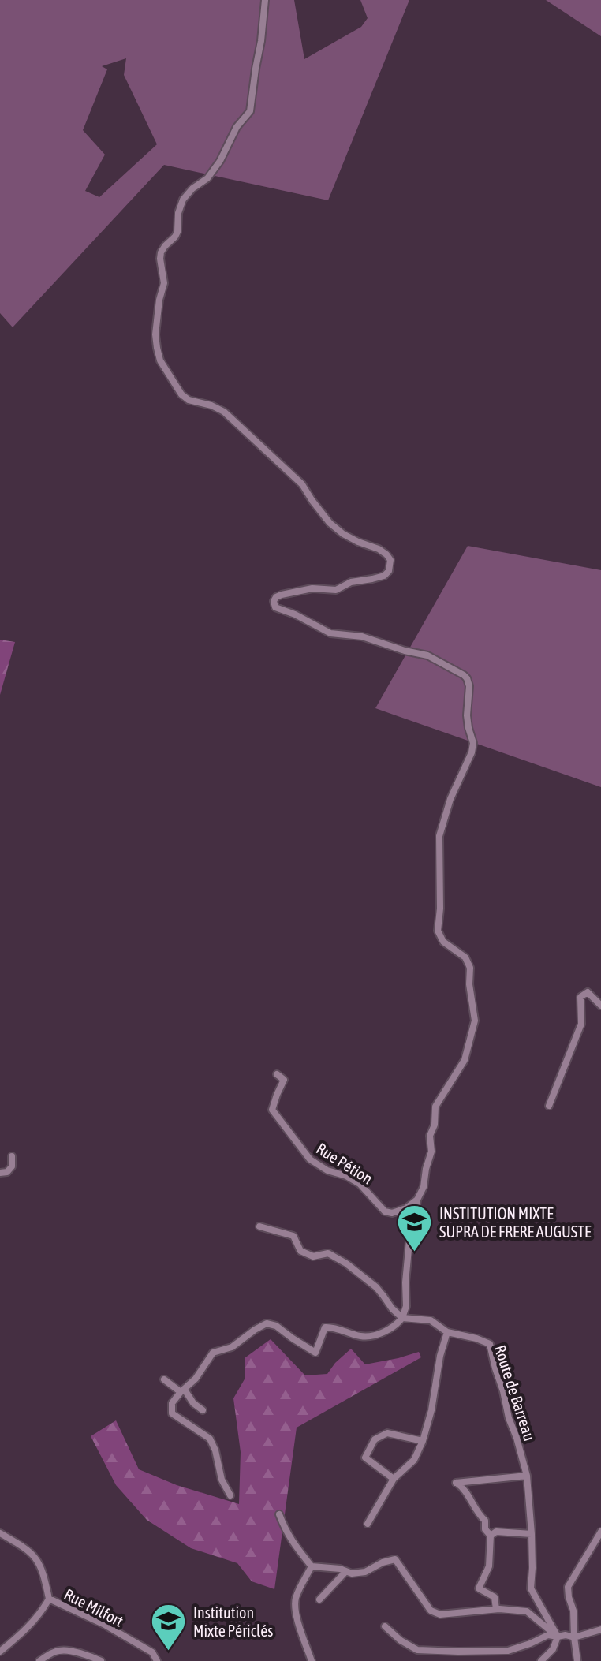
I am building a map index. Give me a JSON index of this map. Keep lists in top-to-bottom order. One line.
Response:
{"streets":{"street":["Rue Pétion","Route de Barreau","Rue Milfort"]},"places":{"school or university":["INSTITUTION MIXTE SUPRA DE FRERE AUGUSTE","Institution Mixte Périclés"]}}
